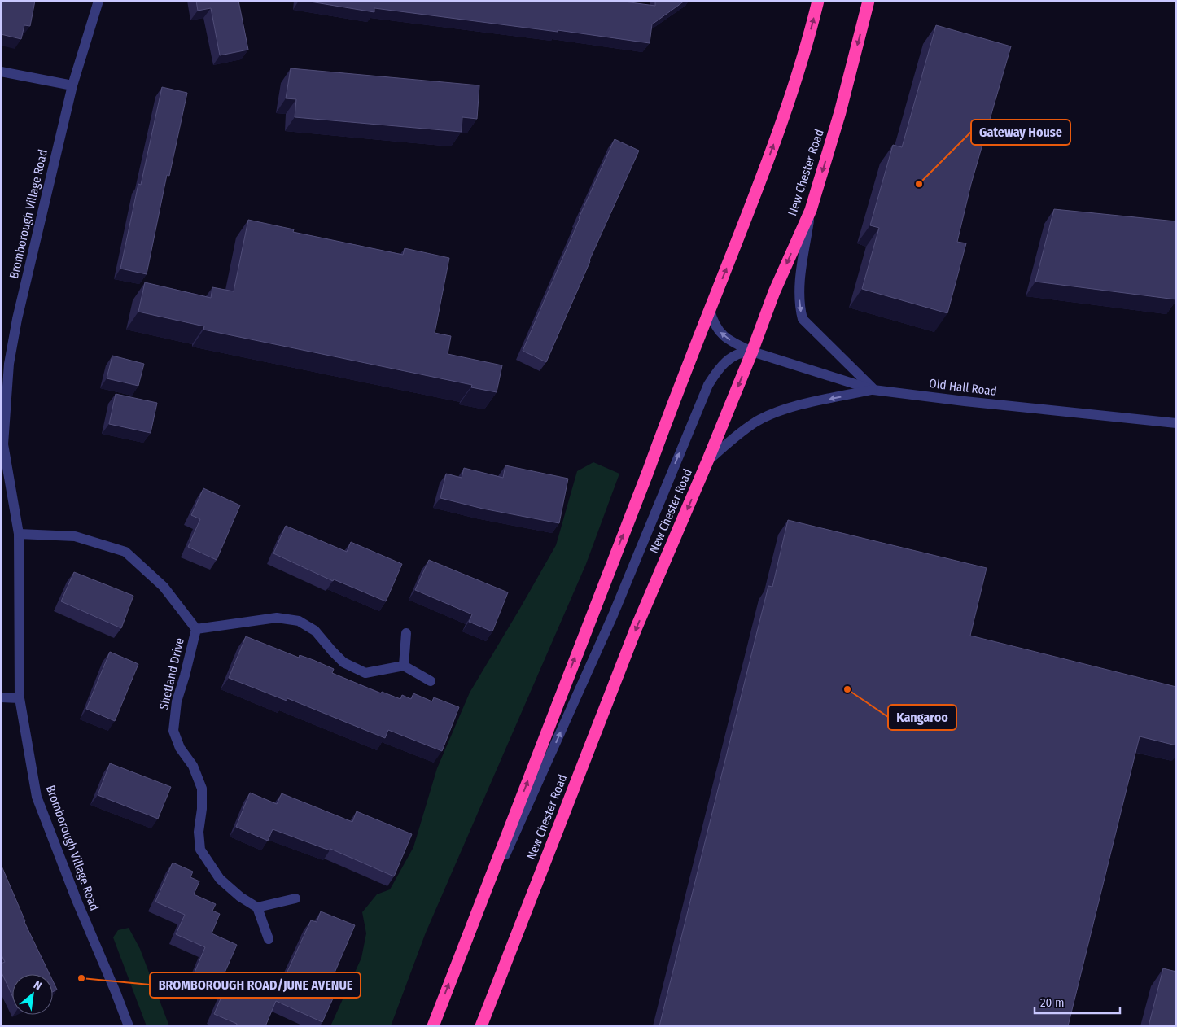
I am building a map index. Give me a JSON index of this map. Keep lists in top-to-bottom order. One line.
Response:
{"streets":{"highway":["New Chester Road"],"street":["Bromborough Village Road","Old Hall Road","Shetland Drive"]},"crossings":[["New Chester Road","Old Hall Road"],["Bromborough Village Road","Shetland Drive"]],"places":["Gateway House","Kangaroo","BROMBOROUGH ROAD/JUNE AVENUE"],"scale_bar":"20 m","north":"top right"}
